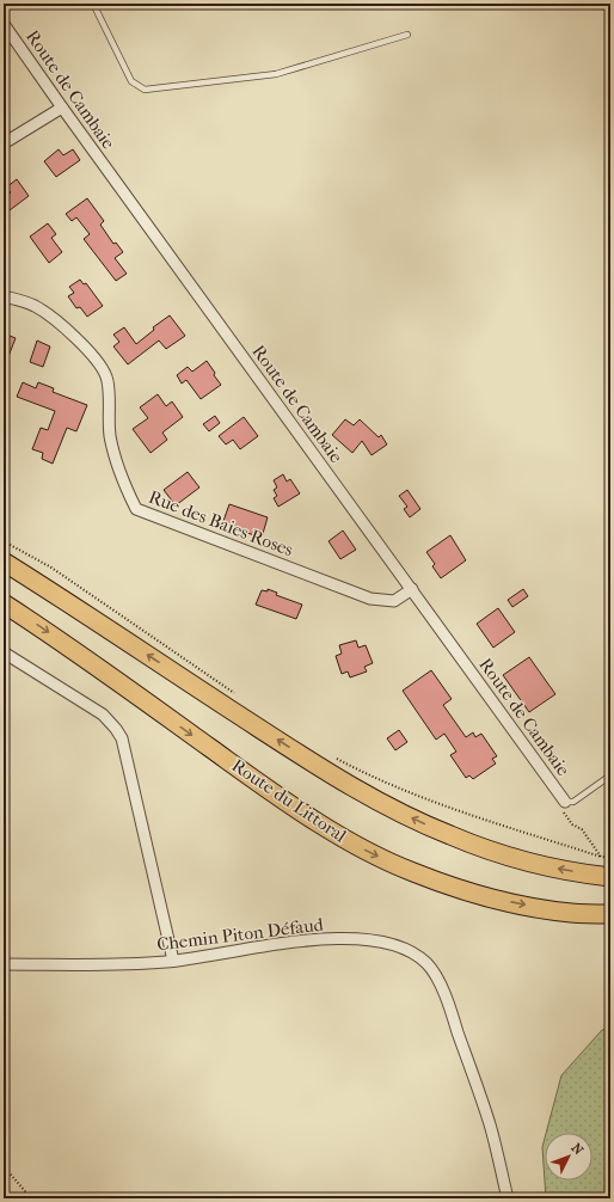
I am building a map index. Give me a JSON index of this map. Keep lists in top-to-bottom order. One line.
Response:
{"streets":{"highway":["Route du Littoral"],"street":["Route de Cambaie","Rue des Baies Roses","Chemin Piton Défaud"]},"crossings":[["Route de Cambaie","Rue des Baies Roses"]],"north":"top right"}
